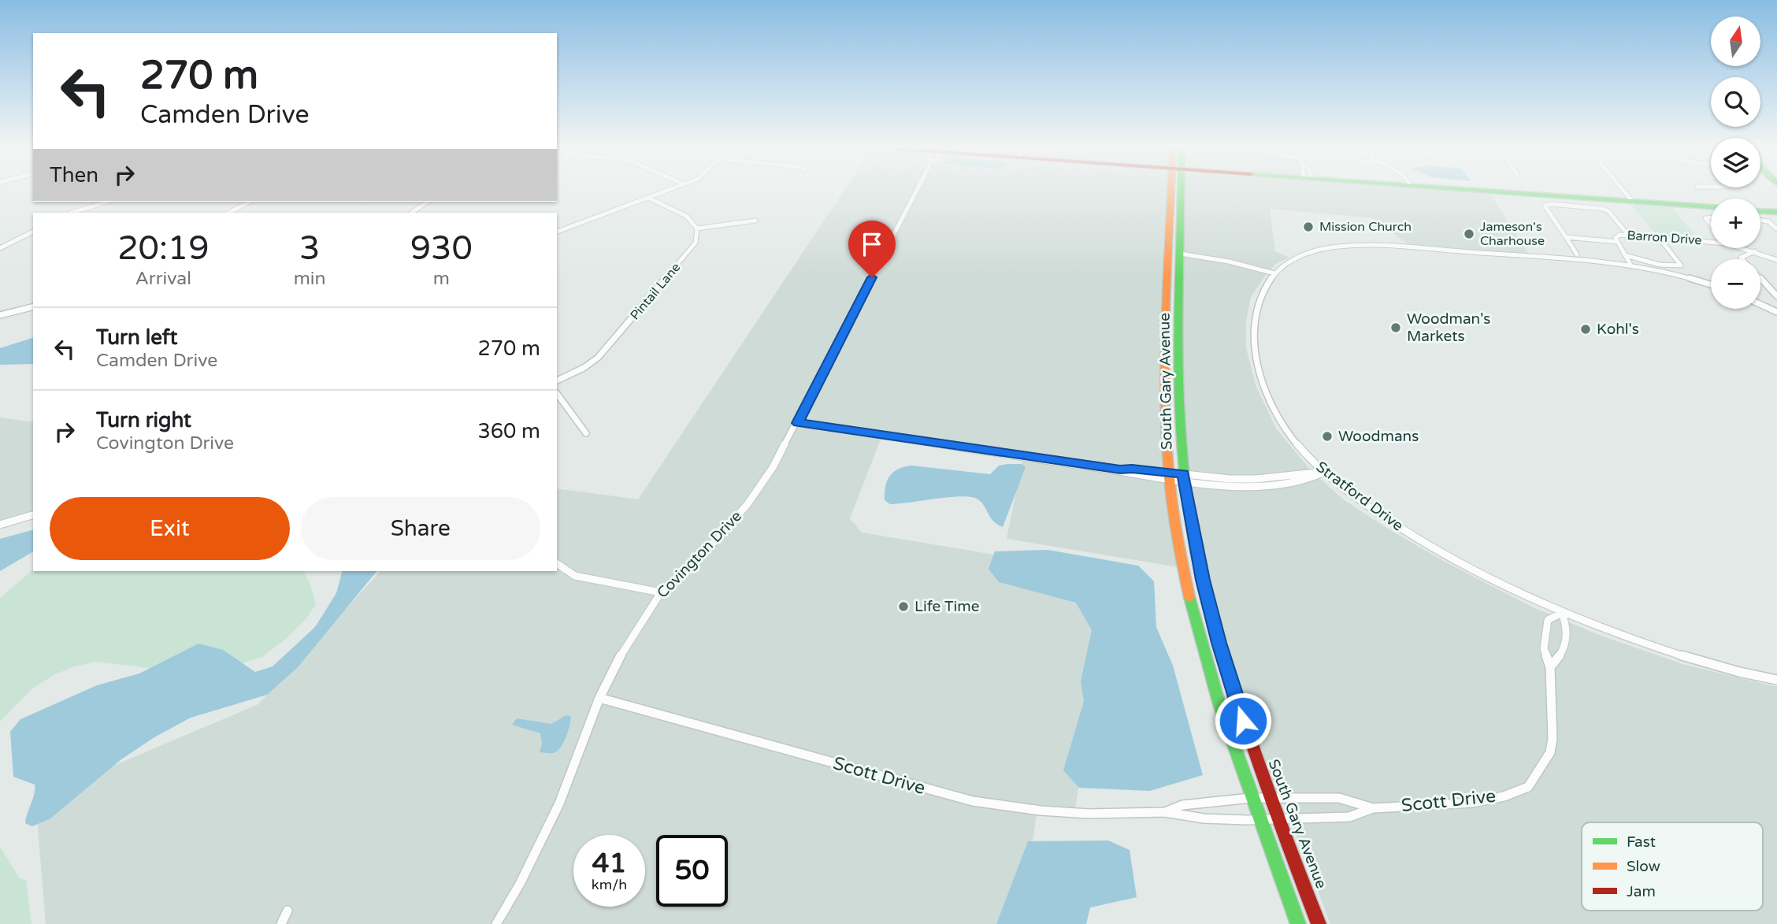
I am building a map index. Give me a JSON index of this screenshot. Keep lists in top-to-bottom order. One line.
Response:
{"streets":{"main road":["South Gary Avenue"],"street":["Barron Drive","Pintail Lane","Stratford Drive","Covington Drive","Scott Drive"]},"crossings":[["Barron Drive","Stratford Drive"],["South Gary Avenue","Scott Drive"],["Stratford Drive","Scott Drive"],["Covington Drive","Scott Drive"]],"places":["Mission Church","Jameson's Charhouse","Woodman's Markets","Kohl's","Woodmans","Life Time"],"legend":["Fast","Slow","Jam"],"north":"top","page":{"map_buttons":["+","−"],"turn":["270 m","Camden Drive"],"then":"Then","eta":["20:19","Arrival","3","min","930","m"],"list":[{"name":"Turn left","note":"Camden Drive","value":"270 m"},{"name":"Turn right","note":"Covington Drive","value":"360 m"}],"buttons":["Exit","Share"],"speed":"41 km/h","limit":"50"}}
